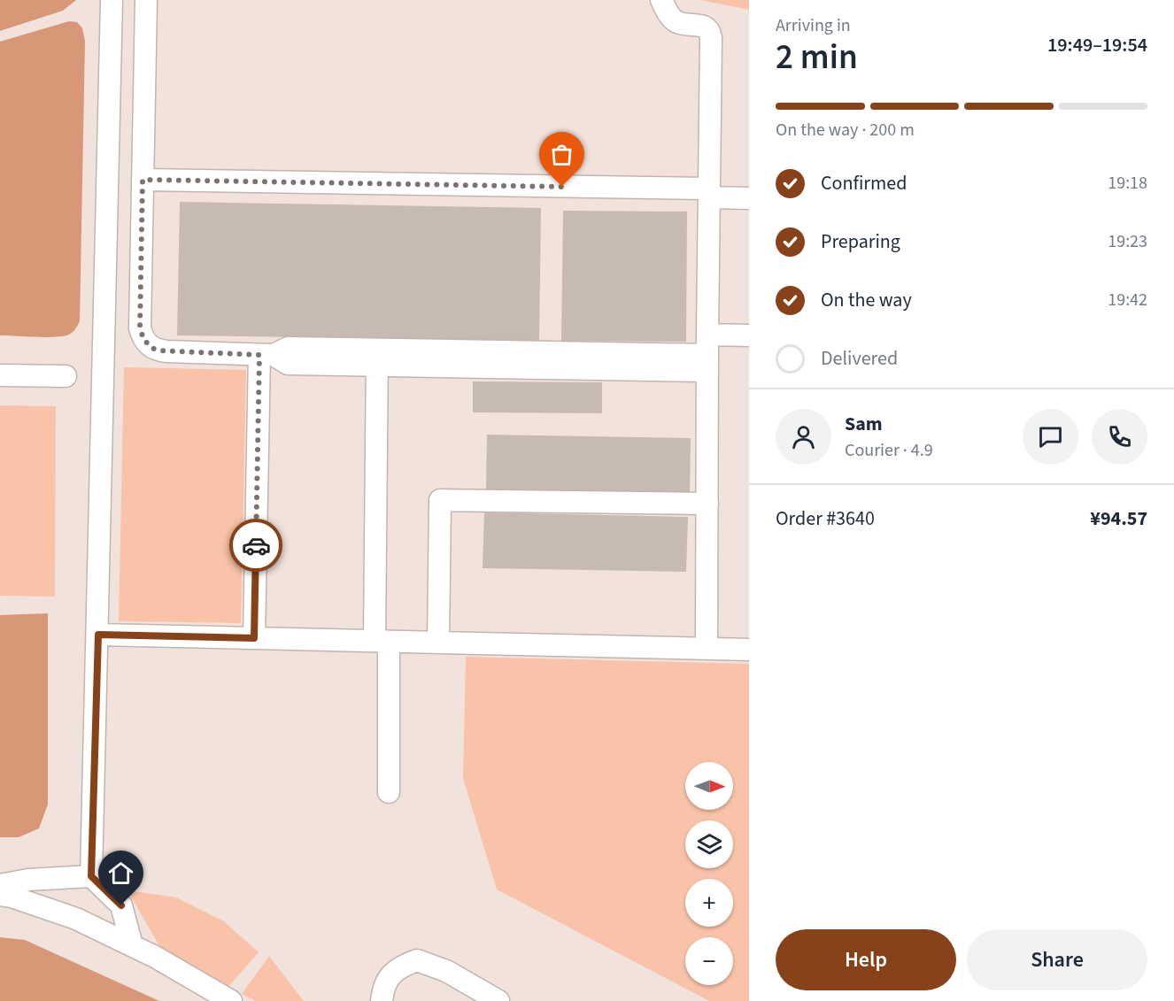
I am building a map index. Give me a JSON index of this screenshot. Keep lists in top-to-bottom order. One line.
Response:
{"north":"right","page":{"heading":["2 min","Arriving in","19:49–19:54"],"panel":["Sam","Courier · 4.9","Order #3640","¥94.57"],"bar":"On the way · 200 m","list":[["Confirmed","19:18"],["Preparing","19:23"],["On the way","19:42"],"Delivered"],"map_buttons":["+","−"],"buttons":["Help","Share"]}}
